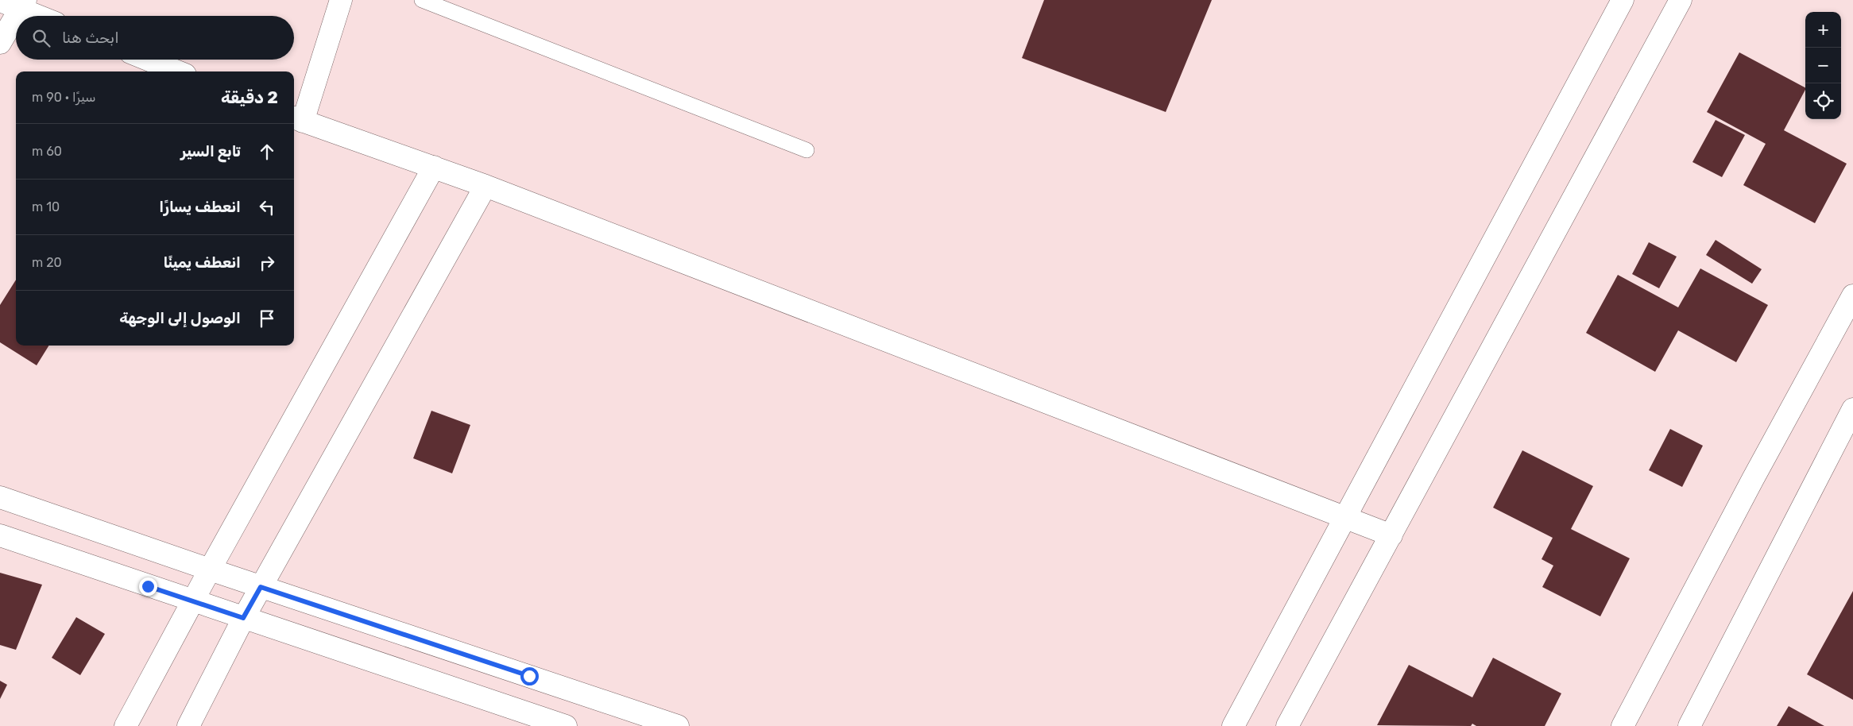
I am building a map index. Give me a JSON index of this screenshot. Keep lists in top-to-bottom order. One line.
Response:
{"page":{"map_buttons":["+","−"],"search":"ابحث هنا","heading":["2 دقيقة","سيرًا · 90 m"],"list":[["تابع السير","60 m"],["انعطف يسارًا","10 m"],["انعطف يمينًا","20 m"],"الوصول إلى الوجهة"]}}
